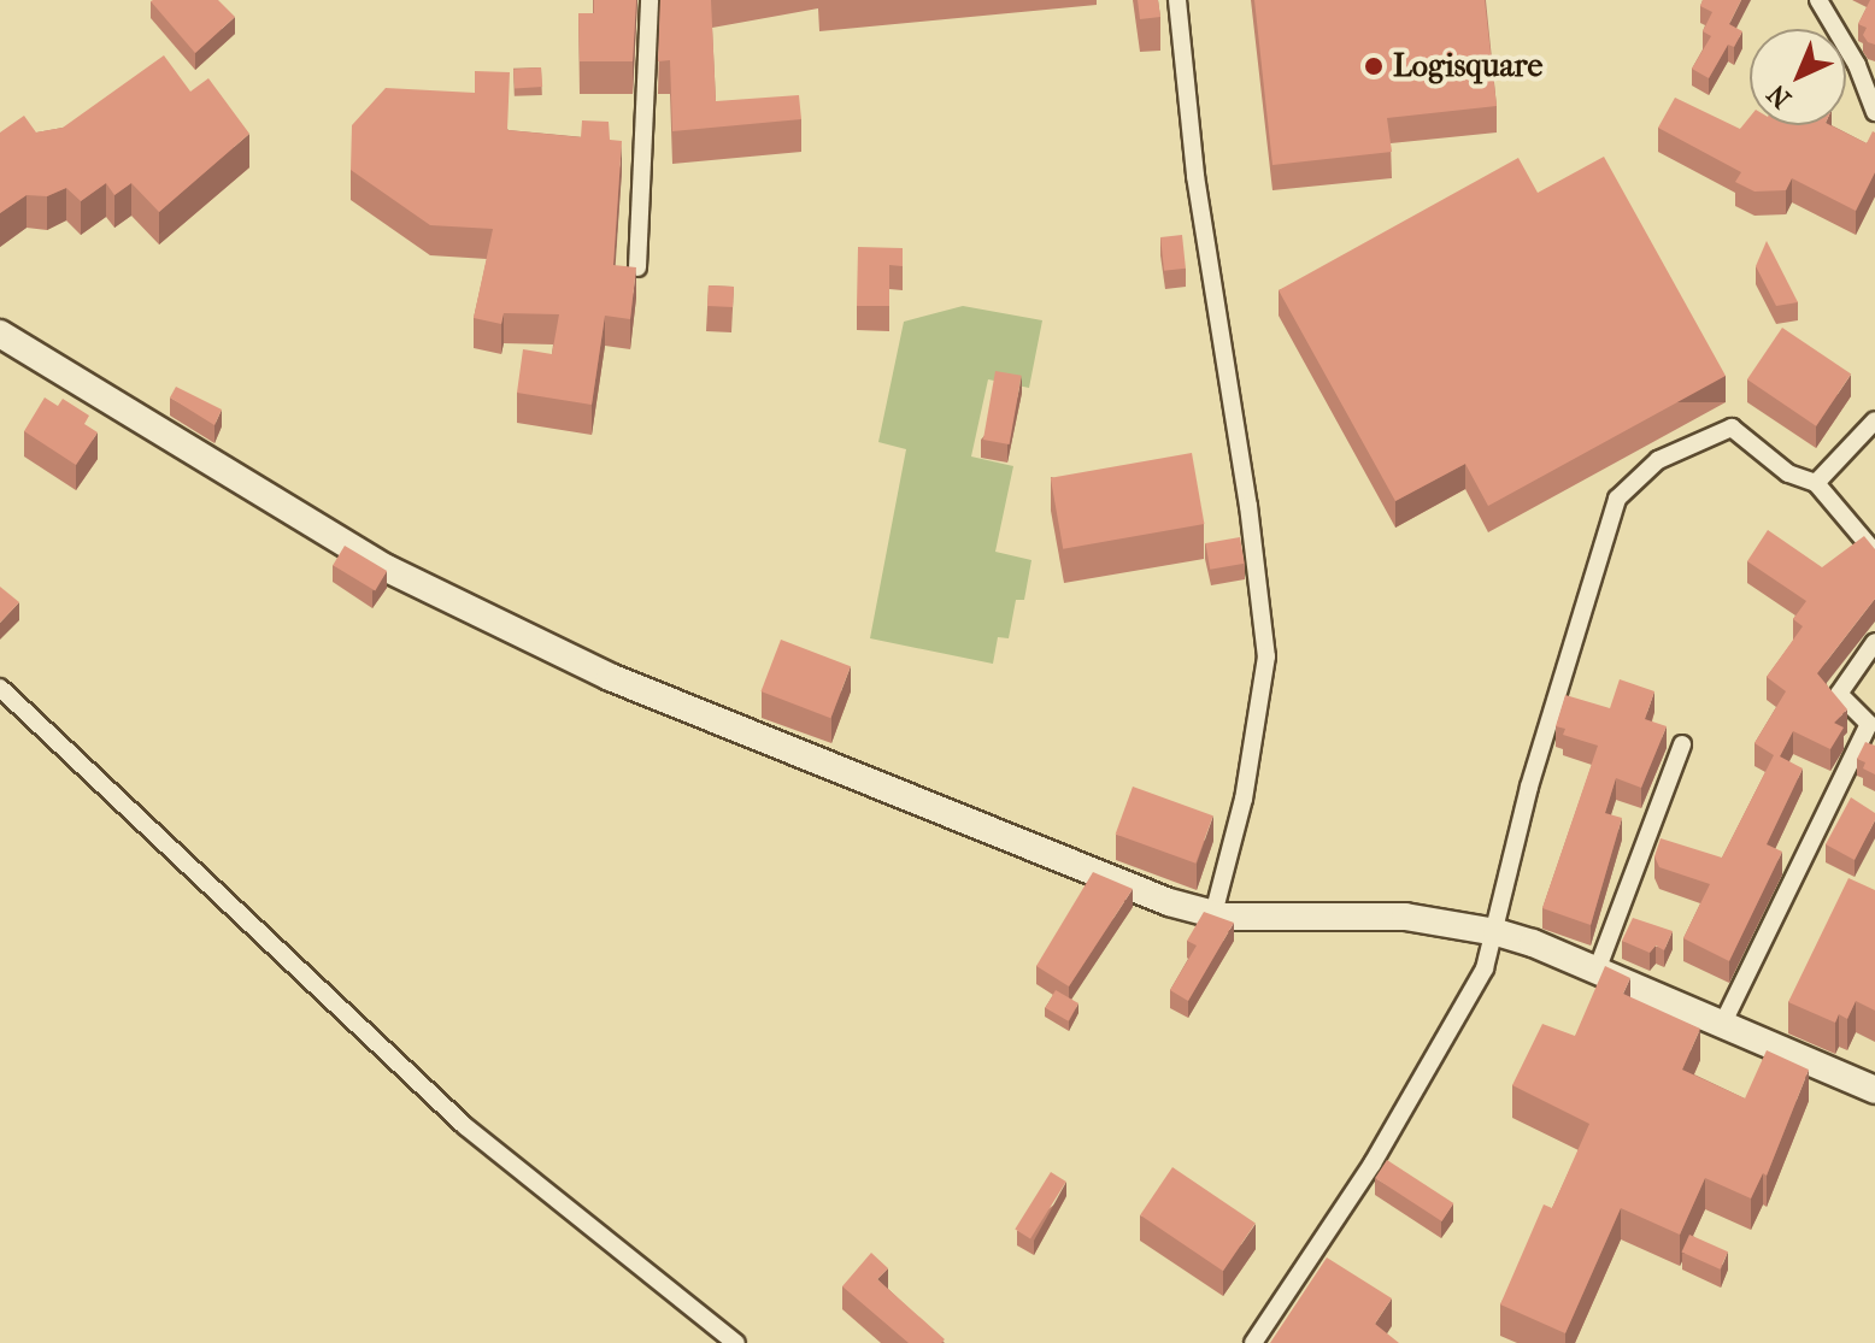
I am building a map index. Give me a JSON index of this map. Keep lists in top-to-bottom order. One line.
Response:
{"places":["Logisquare"],"north":"bottom left"}
